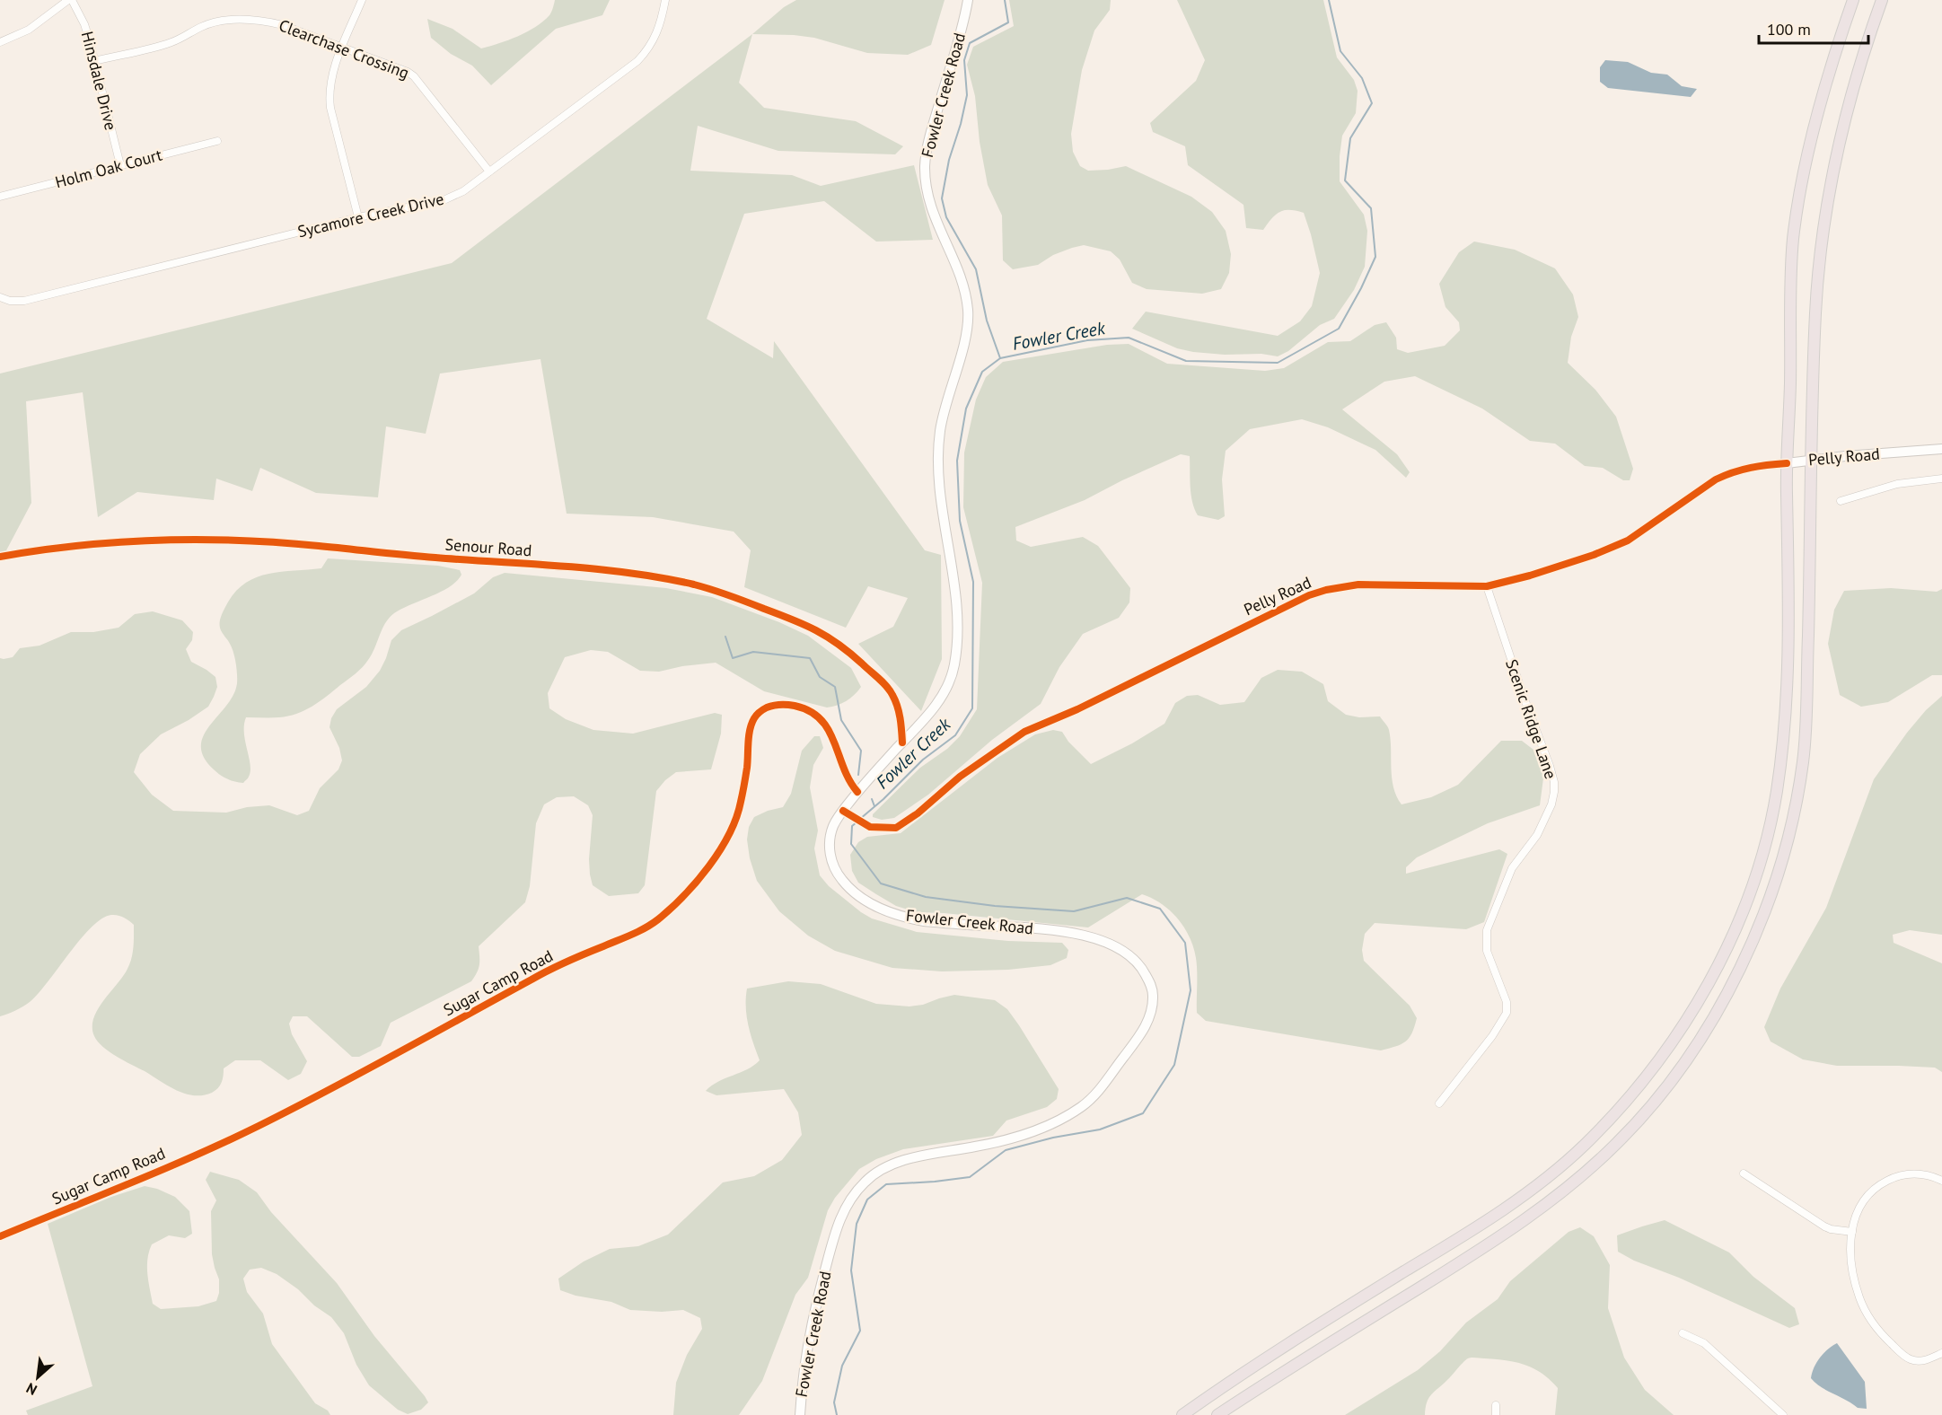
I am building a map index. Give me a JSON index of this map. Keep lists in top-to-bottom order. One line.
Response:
{"streets":{"main road":["Fowler Creek Road","Pelly Road"],"street":["Clearchase Crossing","Hinsdale Drive","Holm Oak Court","Sycamore Creek Drive","Senour Road","Scenic Ridge Lane","Sugar Camp Road"]},"crossings":[["Clearchase Crossing","Hinsdale Drive"],["Clearchase Crossing","Sycamore Creek Drive"],["Hinsdale Drive","Holm Oak Court"],["Fowler Creek Road","Pelly Road"],["Fowler Creek Road","Senour Road"],["Fowler Creek Road","Sugar Camp Road"],["Pelly Road","Scenic Ridge Lane"]],"water":["Fowler Creek"],"scale_bar":"100 m","north":"bottom left"}
